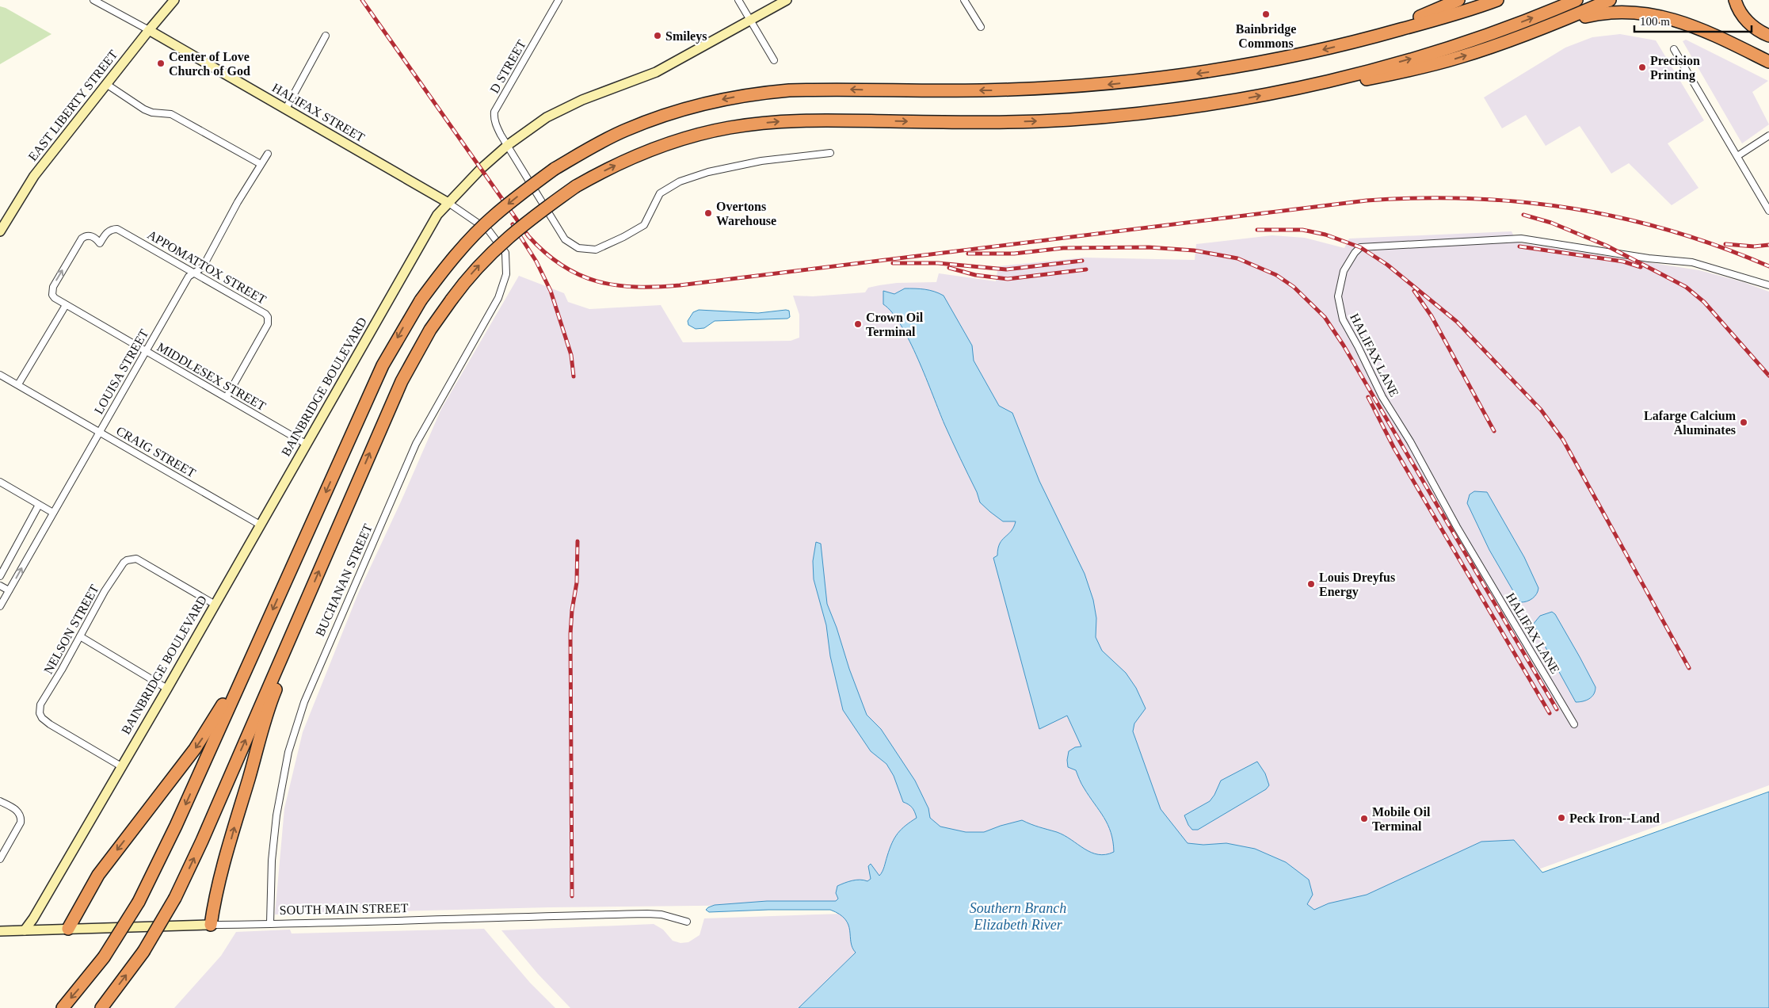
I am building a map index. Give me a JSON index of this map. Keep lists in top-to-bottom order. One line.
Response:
{"streets":{"street":["D STREET","EAST LIBERTY STREET","HALIFAX STREET","APPOMATTOX STREET","HALIFAX LANE","LOUISA STREET","MIDDLESEX STREET","BAINBRIDGE BOULEVARD","CRAIG STREET","BUCHANAN STREET","NELSON STREET","SOUTH MAIN STREET"]},"crossings":[["D STREET","BAINBRIDGE BOULEVARD"],["EAST LIBERTY STREET","HALIFAX STREET"],["HALIFAX STREET","BAINBRIDGE BOULEVARD"],["HALIFAX STREET","BUCHANAN STREET"],["APPOMATTOX STREET","LOUISA STREET"],["APPOMATTOX STREET","MIDDLESEX STREET"],["LOUISA STREET","MIDDLESEX STREET"],["LOUISA STREET","CRAIG STREET"],["MIDDLESEX STREET","BAINBRIDGE BOULEVARD"],["BAINBRIDGE BOULEVARD","CRAIG STREET"],["BAINBRIDGE BOULEVARD","NELSON STREET"],["BAINBRIDGE BOULEVARD","SOUTH MAIN STREET"],["BUCHANAN STREET","SOUTH MAIN STREET"]],"water":["Southern Branch Elizabeth River"],"places":["Bainbridge Commons","Smileys","Center of Love Church of God","Precision Printing","Overtons Warehouse","Crown Oil Terminal","Lafarge Calcium Aluminates","Louis Dreyfus Energy","Peck Iron--Land","Mobile Oil Terminal"],"scale_bar":"100 m"}
